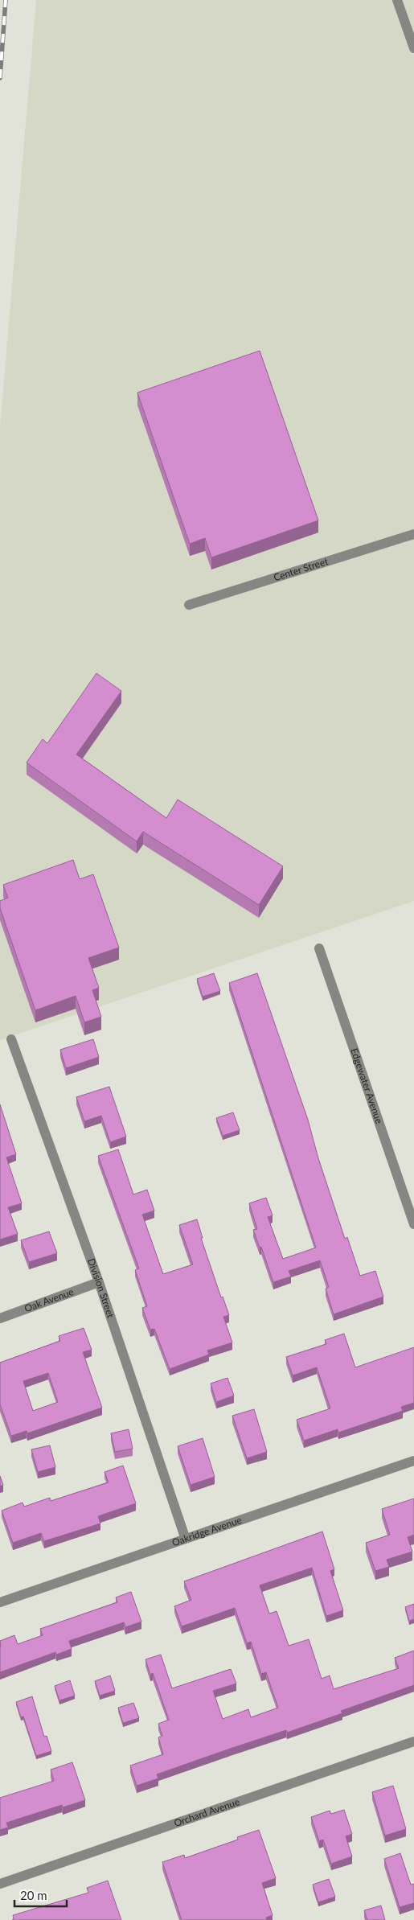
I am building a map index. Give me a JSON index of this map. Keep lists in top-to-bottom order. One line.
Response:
{"streets":{"street":["Center Street","Edgewater Avenue","Division Street","Oak Avenue","Oakridge Avenue","Orchard Avenue"]},"crossings":[["Division Street","Oak Avenue"],["Division Street","Oakridge Avenue"]],"scale_bar":"20 m"}
